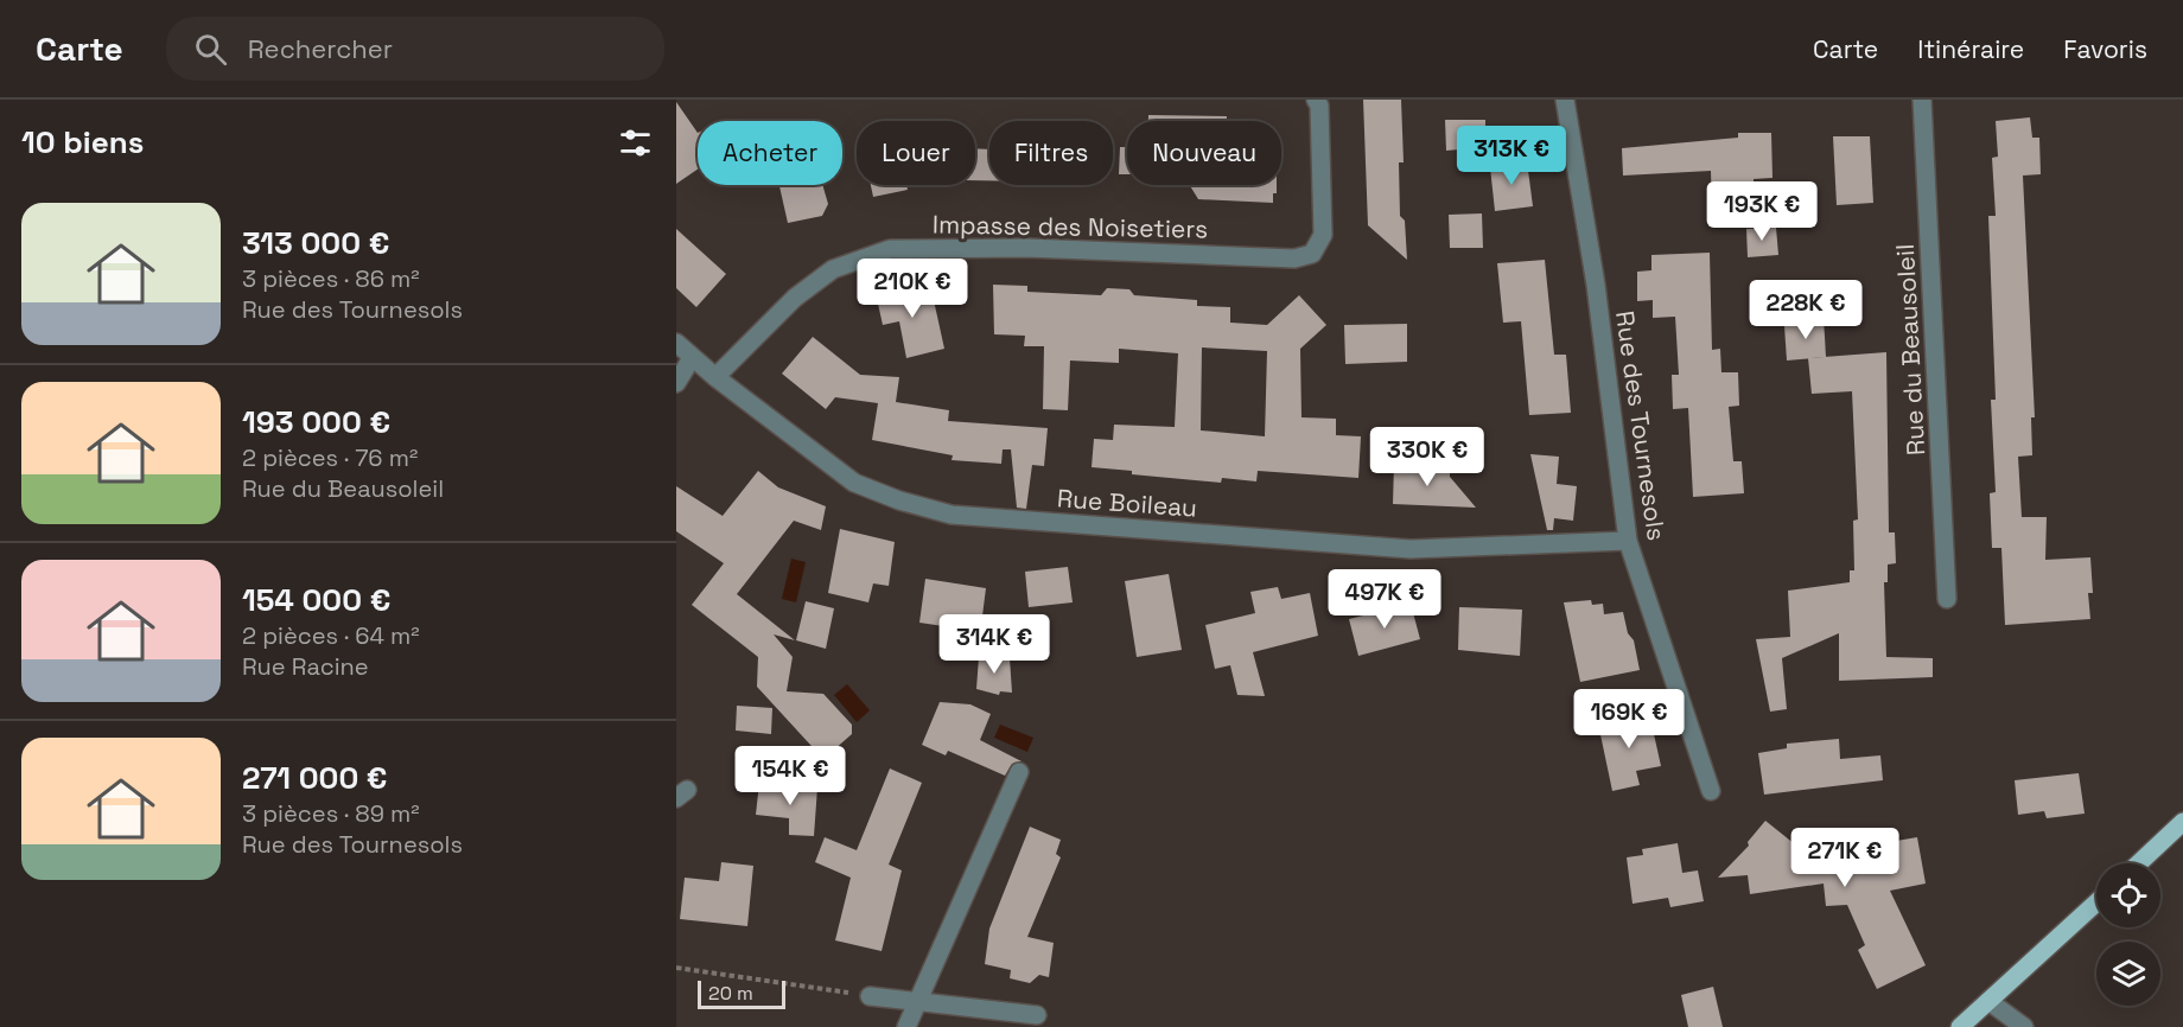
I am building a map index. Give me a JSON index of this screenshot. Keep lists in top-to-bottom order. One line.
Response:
{"streets":{"street":["Impasse des Noisetiers","Rue du Beausoleil","Rue des Tournesols","Rue Boileau"]},"crossings":[["Impasse des Noisetiers","Rue Boileau"],["Rue des Tournesols","Rue Boileau"]],"scale_bar":"20 m","page":{"header":"Carte","search":"Rechercher","nav":["Carte","Itinéraire","Favoris"],"heading":"10 biens","chip":["Acheter","Louer","Filtres","Nouveau"],"price":["313K €","193K €","210K €","228K €","330K €","497K €","314K €","169K €","154K €","271K €"],"list":[{"name":"313 000 €","note":"3 pièces · 86 m² · Rue des Tournesols"},{"name":"193 000 €","note":"2 pièces · 76 m² · Rue du Beausoleil"},{"name":"154 000 €","note":"2 pièces · 64 m² · Rue Racine"},{"name":"271 000 €","note":"3 pièces · 89 m² · Rue des Tournesols"}],"scale":"20 m"}}
